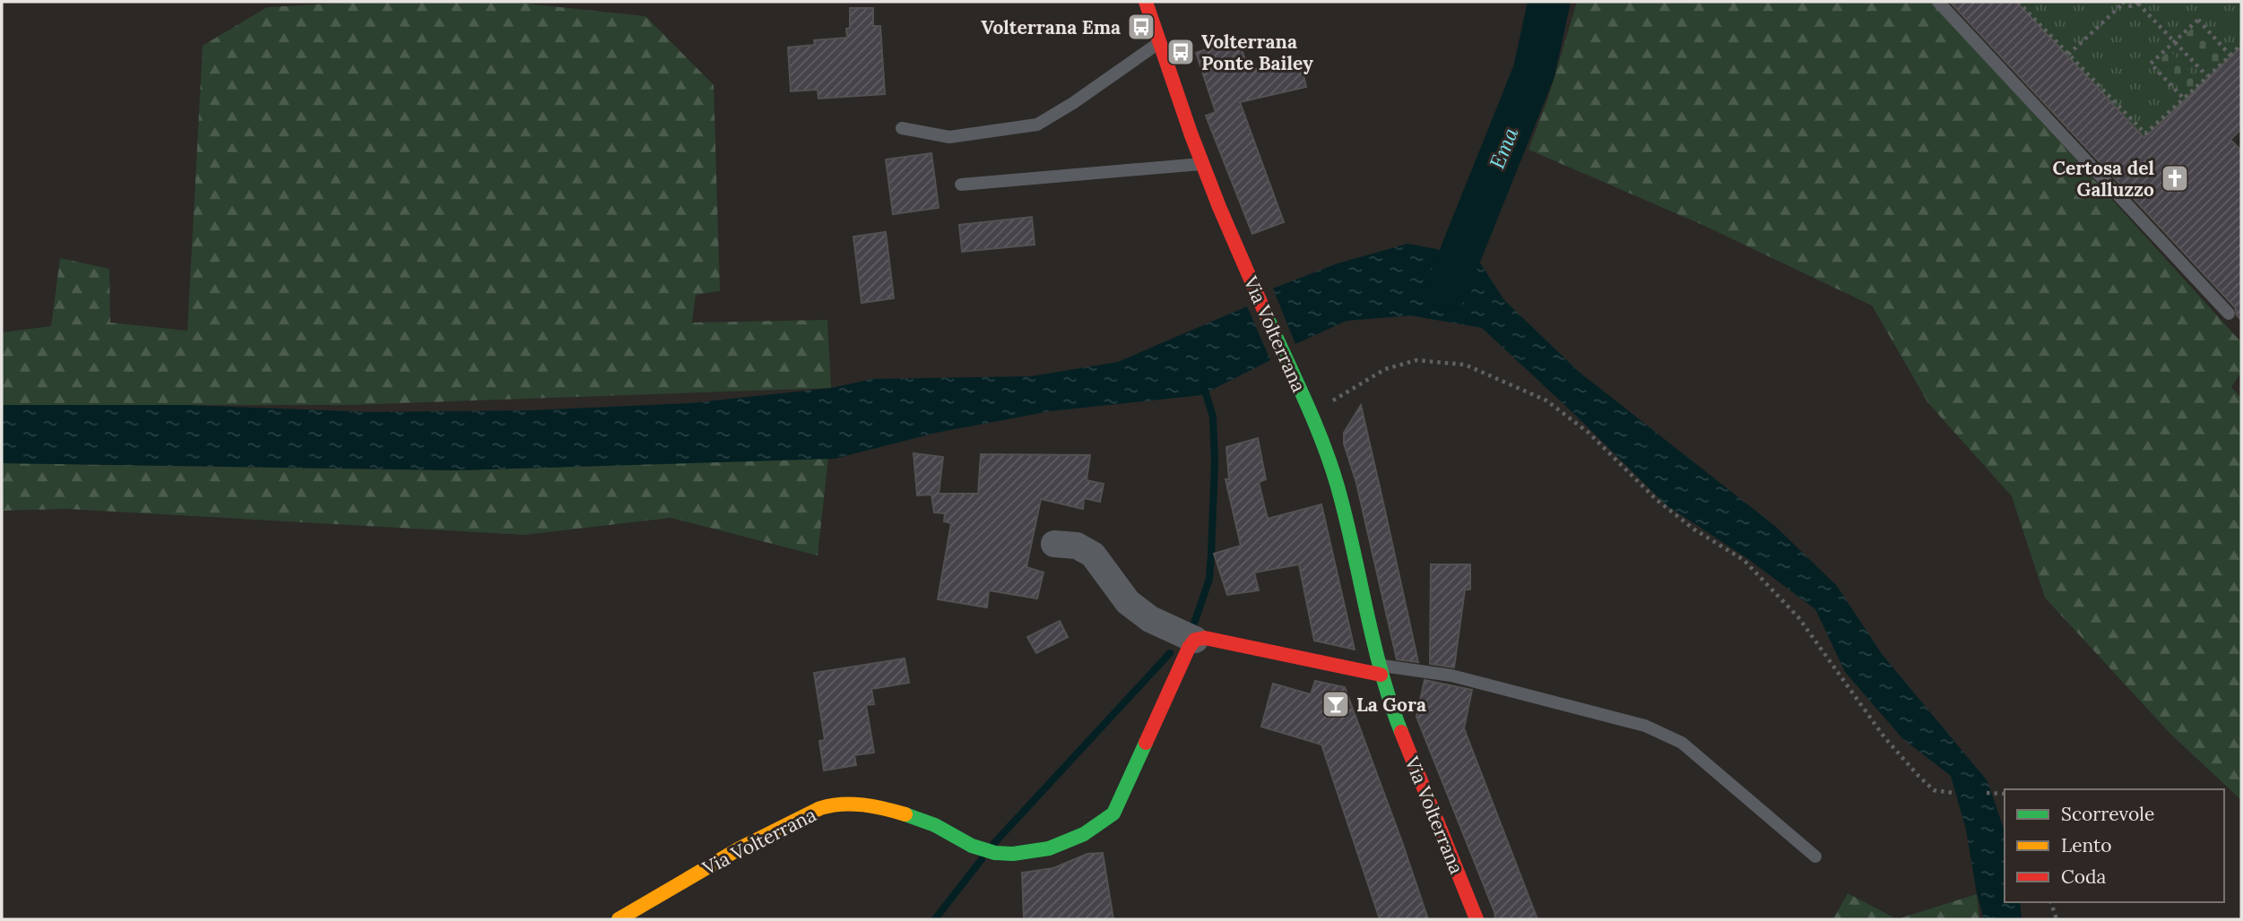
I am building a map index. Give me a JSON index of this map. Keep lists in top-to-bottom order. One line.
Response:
{"streets":{"main road":["Via Volterrana"]},"water":["Ema"],"places":{"bus stop":["Volterrana Ema","Volterrana Ponte Bailey"],"church":["Certosa del Galluzzo"],"bar":["La Gora"]},"legend":["Scorrevole","Lento","Coda"]}
